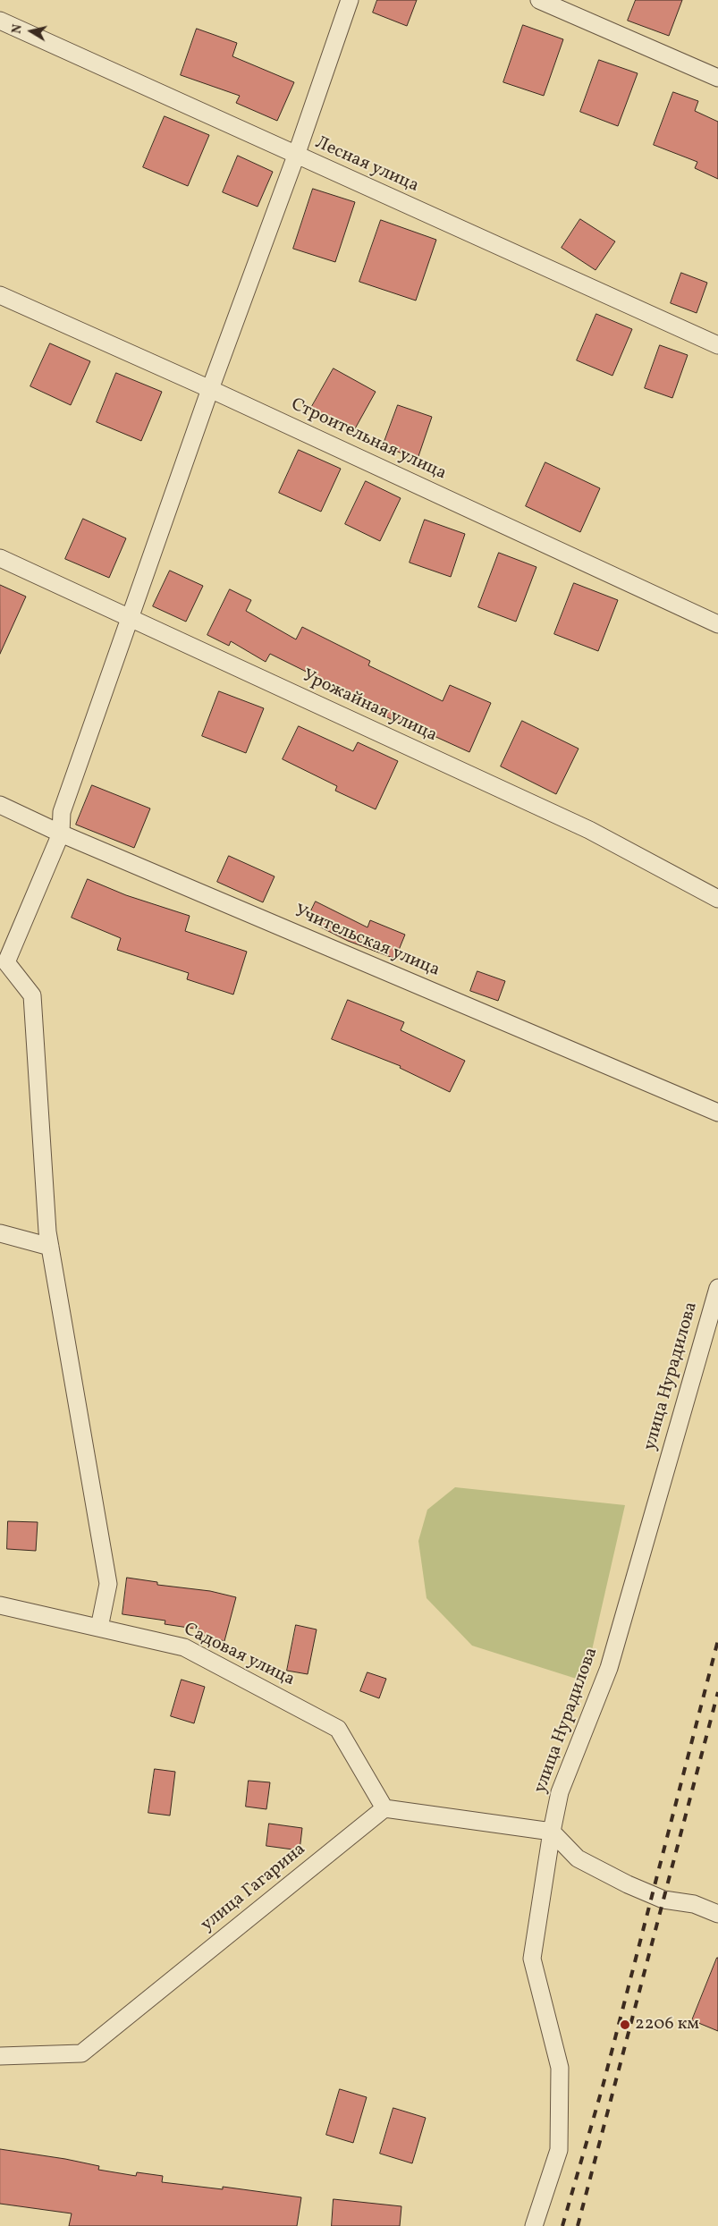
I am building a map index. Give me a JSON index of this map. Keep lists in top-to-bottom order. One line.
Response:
{"streets":{"street":["Лесная улица","Строительная улица","Урожайная улица","Учительская улица","улица Нурадилова","Садовая улица","улица Гагарина"]},"crossings":[["Садовая улица","улица Гагарина"]],"places":["2206 км"],"north":"left"}
